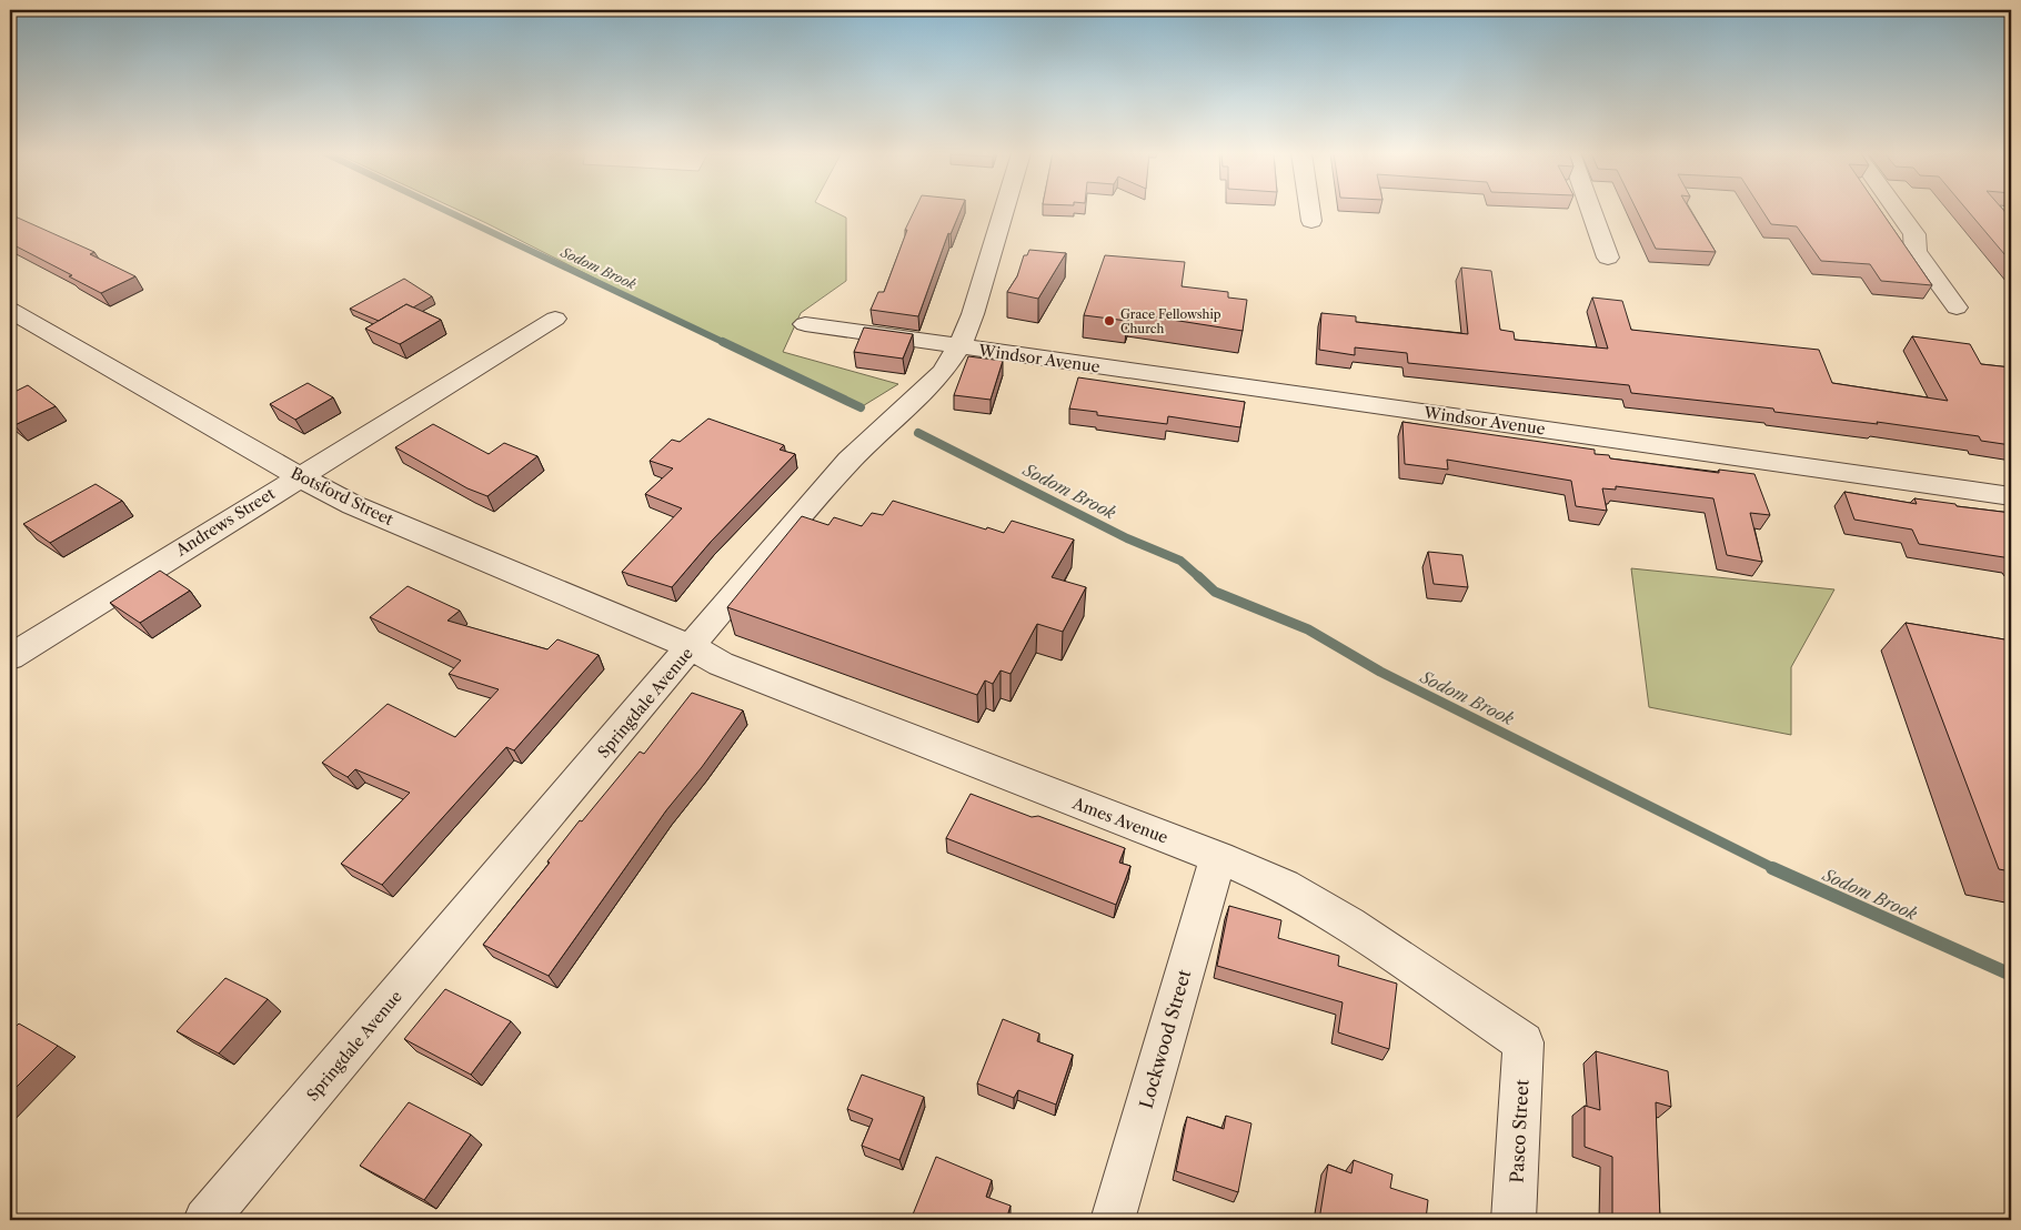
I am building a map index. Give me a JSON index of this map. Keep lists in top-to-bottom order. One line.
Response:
{"streets":{"street":["Windsor Avenue","Botsford Street","Andrews Street","Springdale Avenue","Ames Avenue","Lockwood Street","Pasco Street"]},"crossings":[["Windsor Avenue","Springdale Avenue"],["Botsford Street","Andrews Street"],["Botsford Street","Springdale Avenue"],["Botsford Street","Ames Avenue"],["Springdale Avenue","Ames Avenue"],["Ames Avenue","Lockwood Street"],["Ames Avenue","Pasco Street"]],"water":["Sodom Brook"],"places":["Grace Fellowship Church"]}
